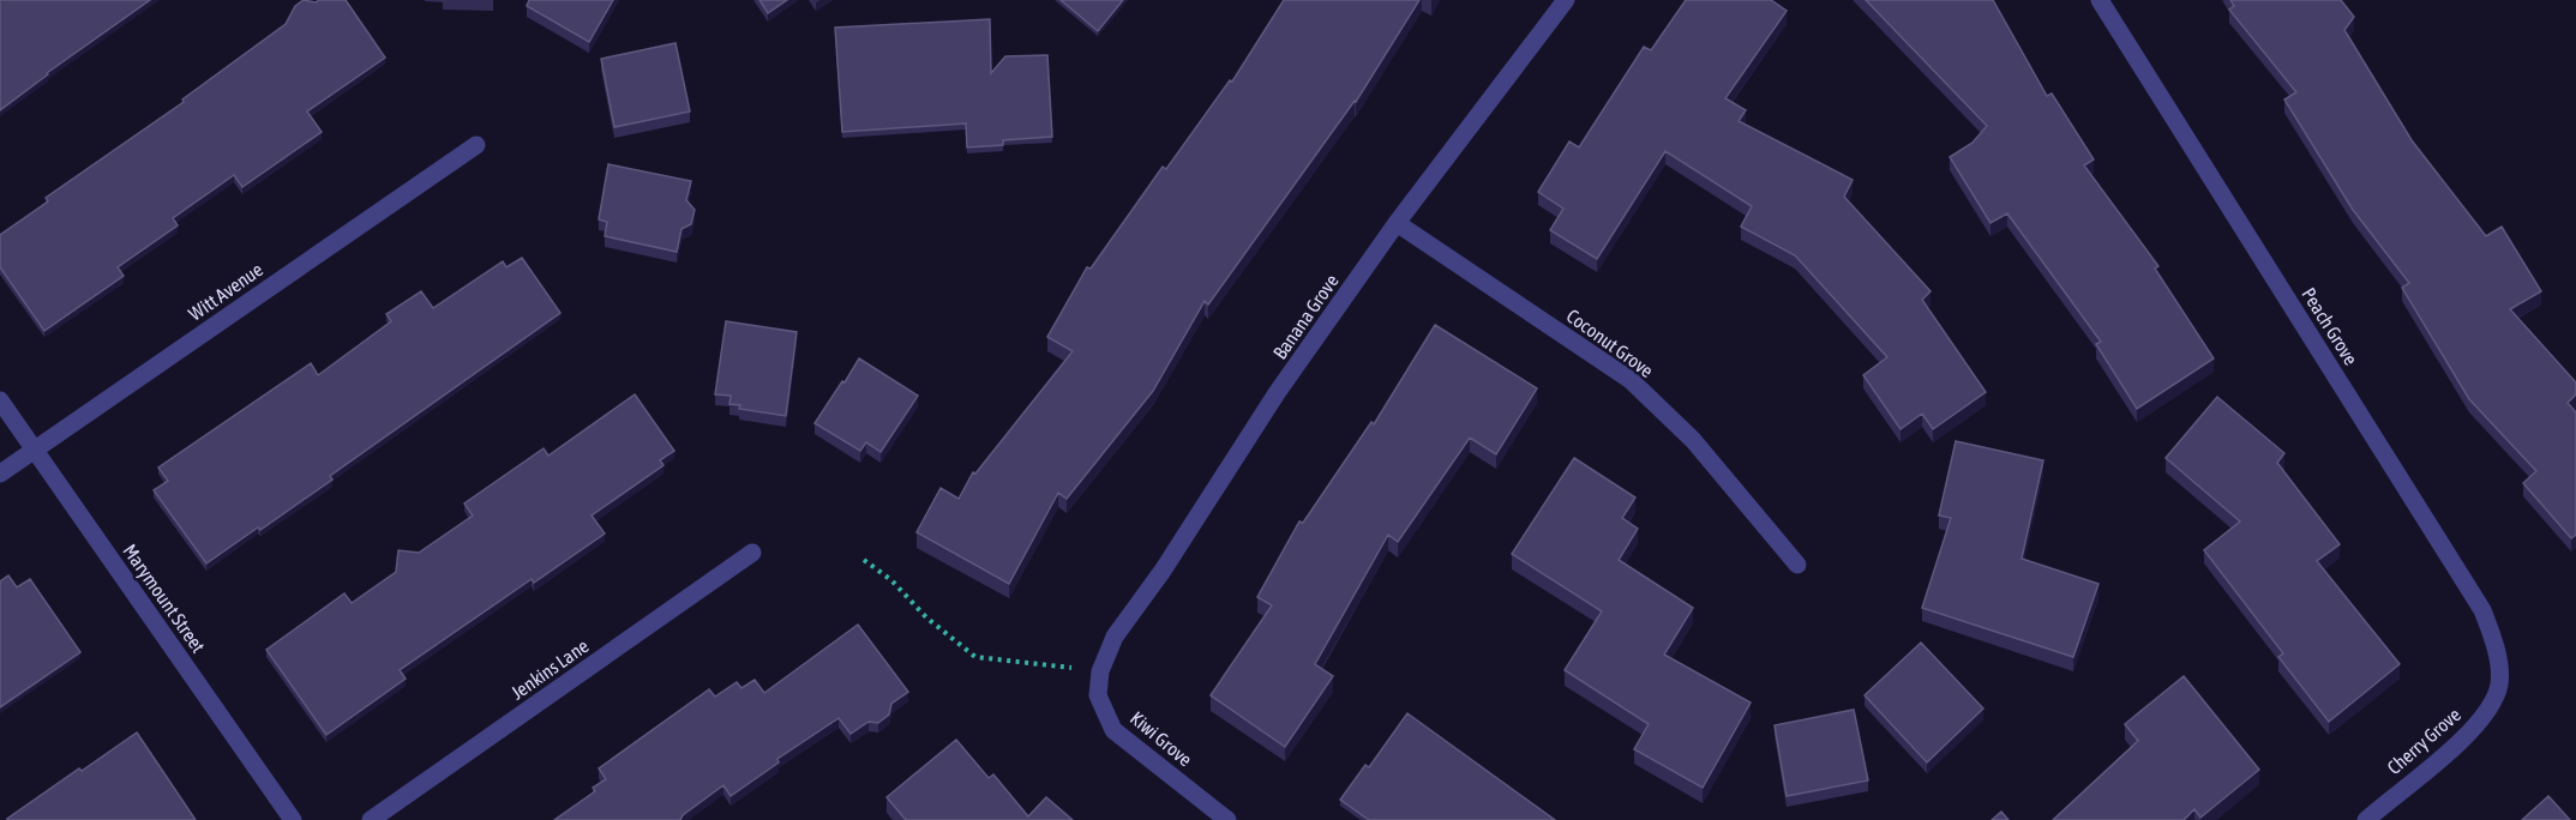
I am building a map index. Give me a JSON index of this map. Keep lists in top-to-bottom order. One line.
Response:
{"streets":{"street":["Witt Avenue","Banana Grove","Peach Grove","Coconut Grove","Marymount Street","Jenkins Lane","Kiwi Grove","Cherry Grove"]},"crossings":[["Witt Avenue","Marymount Street"],["Banana Grove","Coconut Grove"],["Banana Grove","Kiwi Grove"],["Peach Grove","Cherry Grove"]]}
